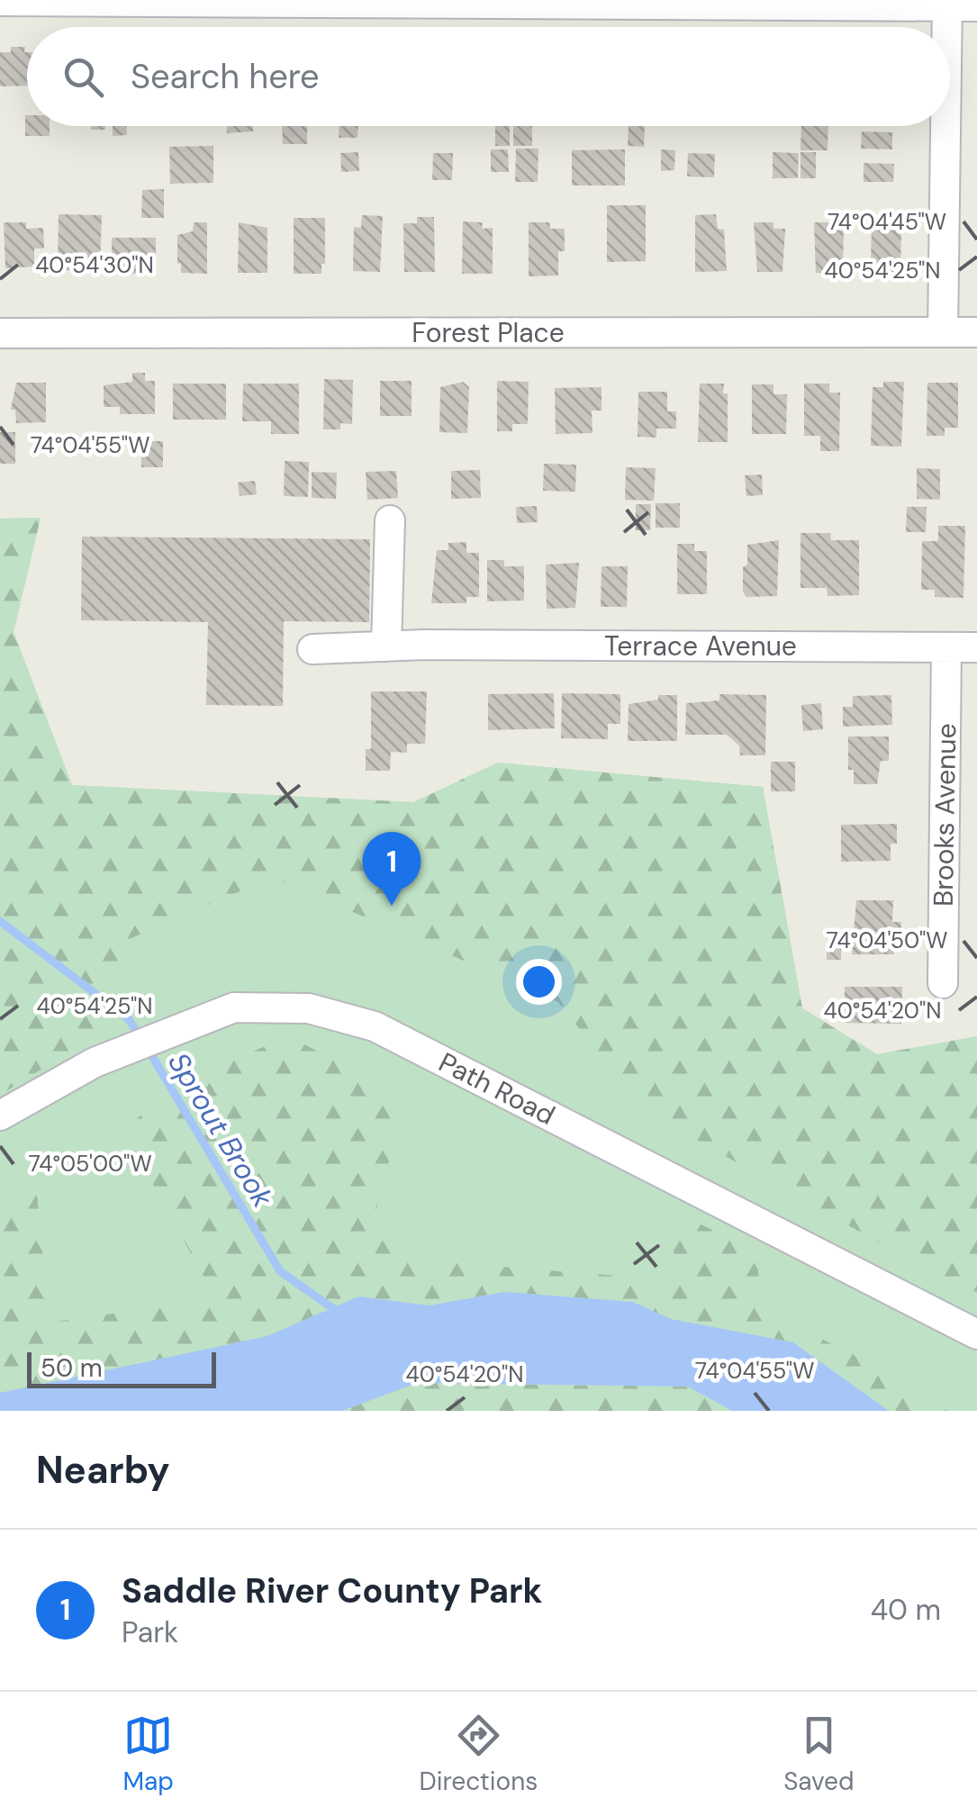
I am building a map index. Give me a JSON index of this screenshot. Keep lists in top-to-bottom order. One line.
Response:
{"streets":{"street":["Forest Place","Terrace Avenue","Brooks Avenue","Path Road"]},"crossings":[["Terrace Avenue","Brooks Avenue"]],"water":["Sprout Brook"],"scale_bar":"50 m","page":{"search":"Search here","pins":"1","scale":"50 m","heading":"Nearby","list":[{"mark":"1","name":"Saddle River County Park","note":"Park","value":"40 m"}],"nav":["Map","Directions","Saved"]},"coordinates":["74°04'45\"W","40°54'30\"N","40°54'25\"N","74°04'55\"W","74°04'50\"W","40°54'20\"N","74°05'00\"W"]}
